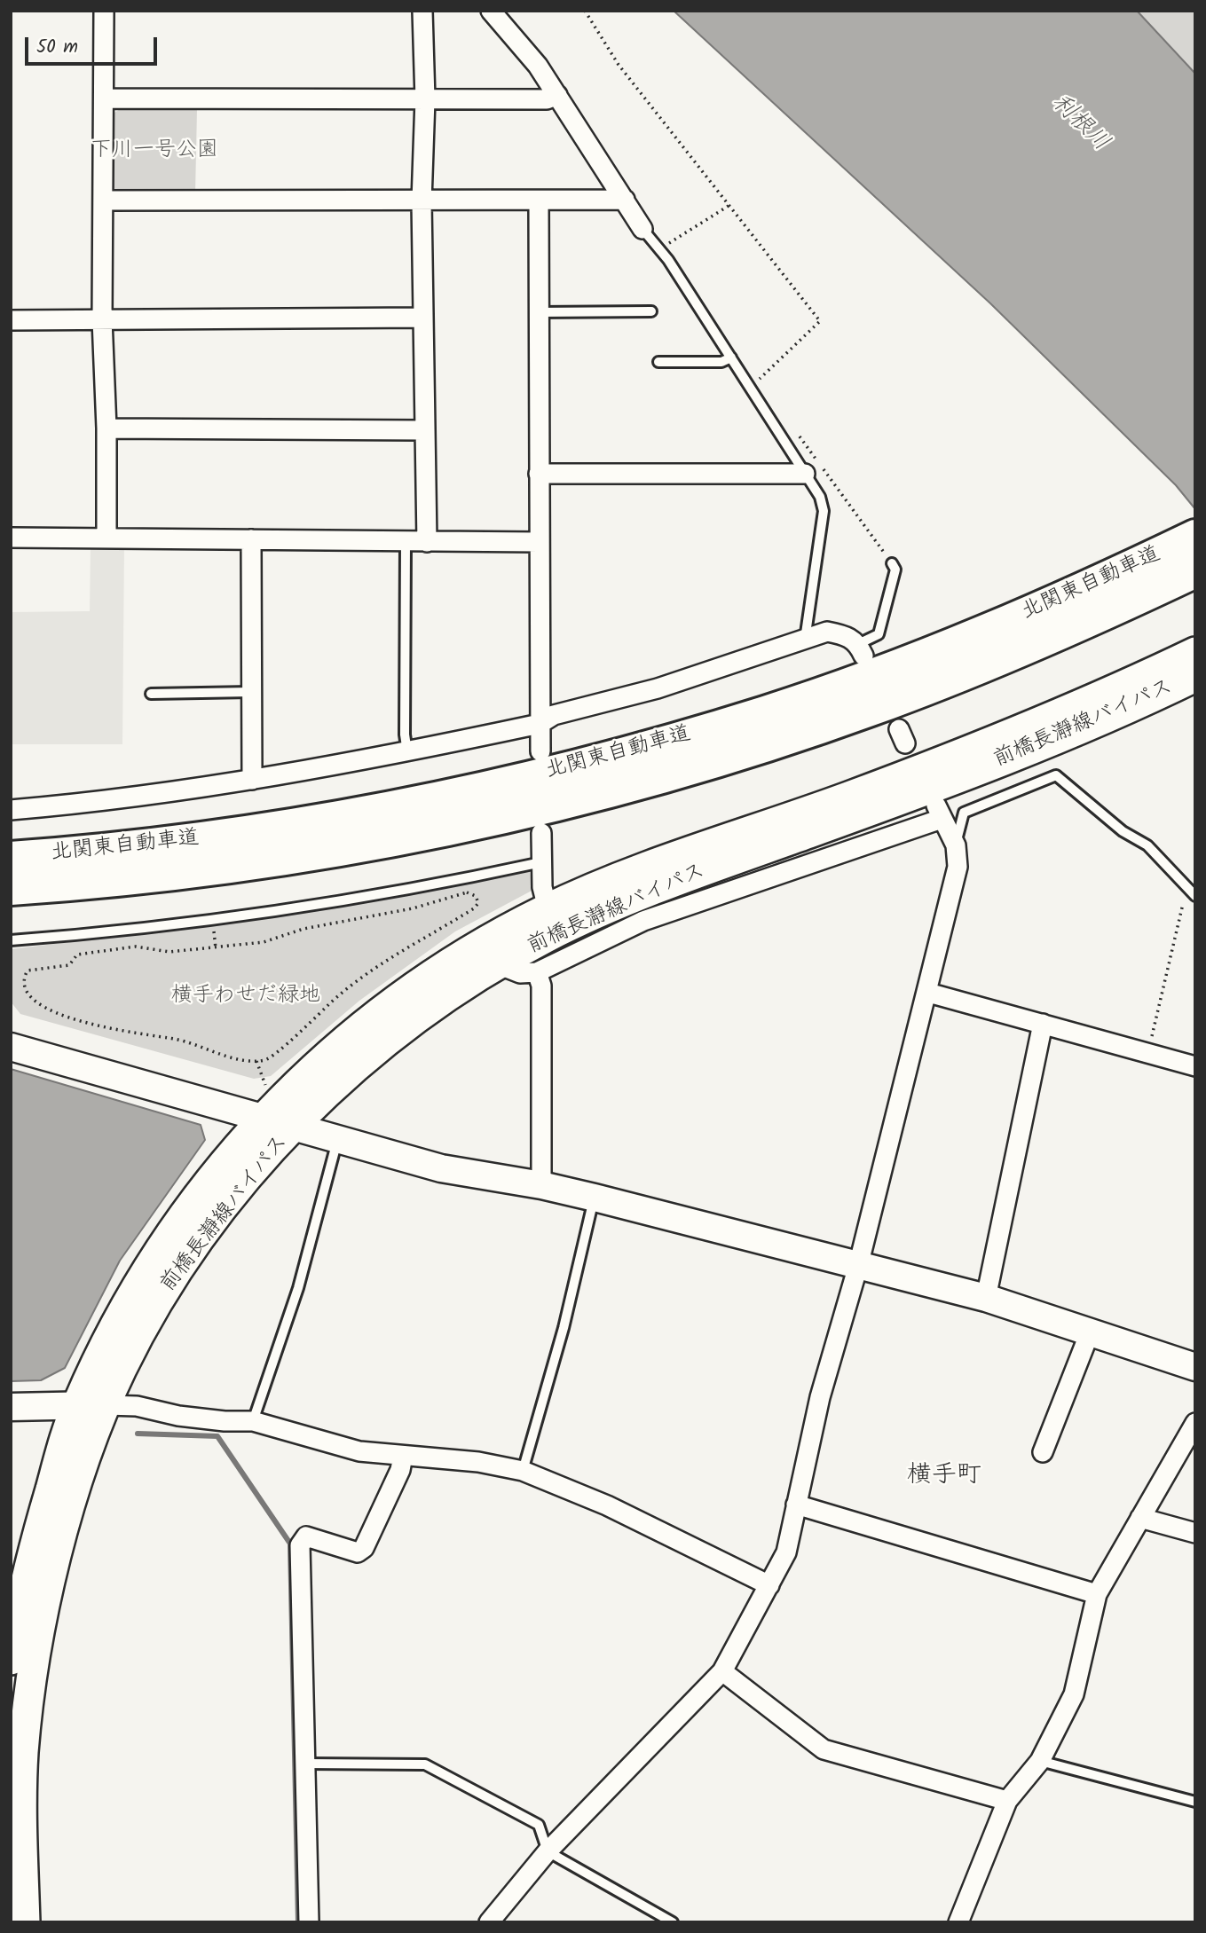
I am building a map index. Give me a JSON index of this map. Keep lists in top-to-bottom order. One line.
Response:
{"streets":{"highway":["北関東自動車道"],"main road":["前橋長瀞線バイパス"]},"districts":["横手町"],"water":["利根川"],"parks":["下川一号公園","横手わせだ緑地"],"scale_bar":"50 m"}
